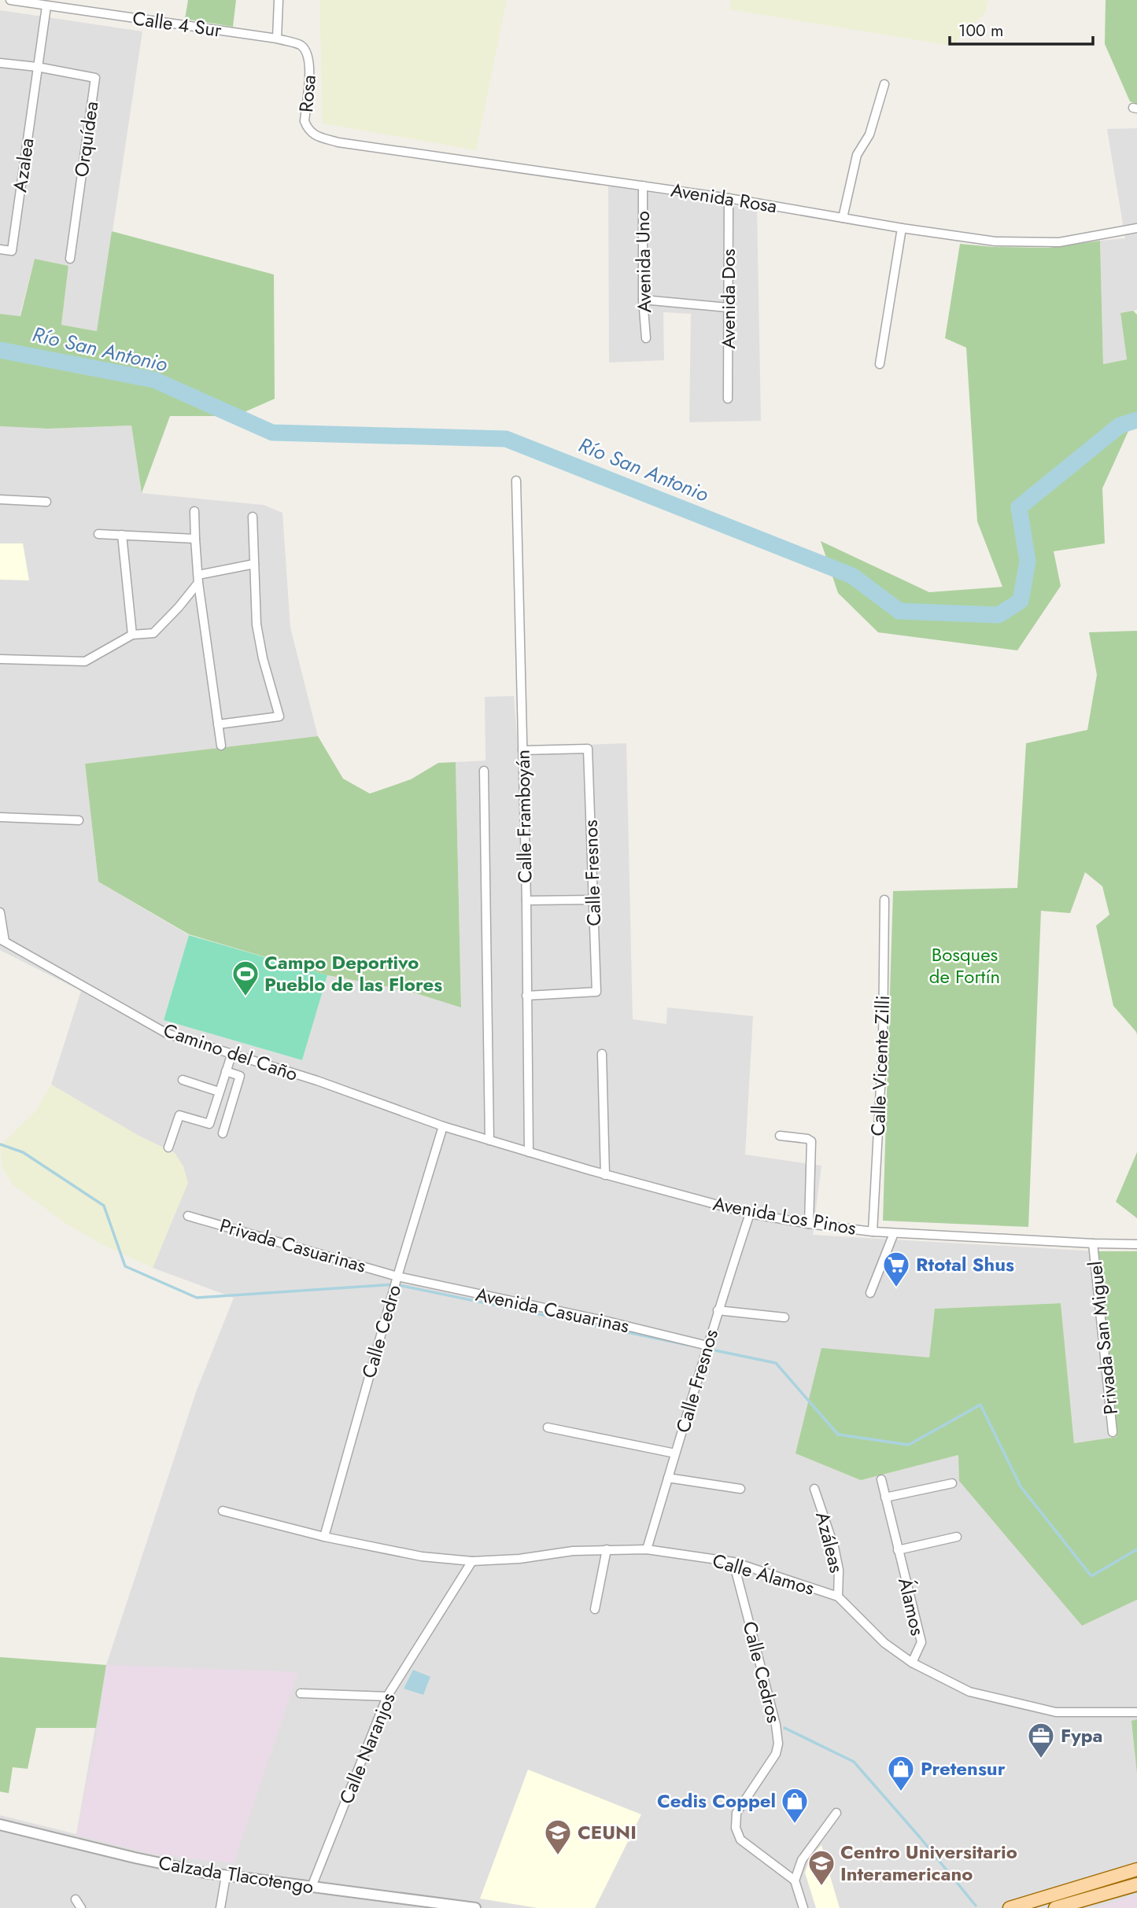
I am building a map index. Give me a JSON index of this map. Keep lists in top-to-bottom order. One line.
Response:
{"streets":{"street":["Calle 4 Sur","Rosa","Orquídea","Azalea","Avenida Rosa","Avenida Uno","Avenida Dos","Calle Framboyán","Calle Fresnos","Camino del Caño","Calle Vicente Zilli","Avenida Los Pinos","Privada Casuarinas","Avenida Casuarinas","Calle Cedro","Privada San Miguel","Azáleas","Calle Álamos","Álamos","Calle Cedros","Calle Naranjos","Calzada Tlacotengo"]},"crossings":[["Calle 4 Sur","Rosa"],["Calle 4 Sur","Azalea"],["Rosa","Avenida Rosa"],["Orquídea","Azalea"],["Avenida Rosa","Avenida Uno"],["Avenida Rosa","Avenida Dos"],["Calle Framboyán","Calle Fresnos"],["Calle Framboyán","Avenida Los Pinos"],["Calle Fresnos","Avenida Los Pinos"],["Calle Fresnos","Avenida Casuarinas"],["Calle Fresnos","Calle Álamos"],["Camino del Caño","Avenida Los Pinos"],["Camino del Caño","Calle Cedro"],["Calle Vicente Zilli","Avenida Los Pinos"],["Avenida Los Pinos","Calle Cedro"],["Avenida Los Pinos","Privada San Miguel"],["Privada Casuarinas","Avenida Casuarinas"],["Privada Casuarinas","Calle Cedro"],["Avenida Casuarinas","Calle Cedro"],["Calle Cedro","Calle Álamos"],["Azáleas","Calle Álamos"],["Calle Álamos","Álamos"],["Calle Álamos","Calle Cedros"],["Calle Álamos","Calle Naranjos"],["Calle Naranjos","Calzada Tlacotengo"]],"water":["Río San Antonio"],"parks":["Bosques de Fortín"],"places":{"sports":["Campo Deportivo Pueblo de las Flores"],"supermarket":["Rtotal Shus"],"office":["Fypa"],"shop":["Pretensur","Cedis Coppel"],"school or university":["CEUNI","Centro Universitario Interamericano"]},"scale_bar":"100 m"}
